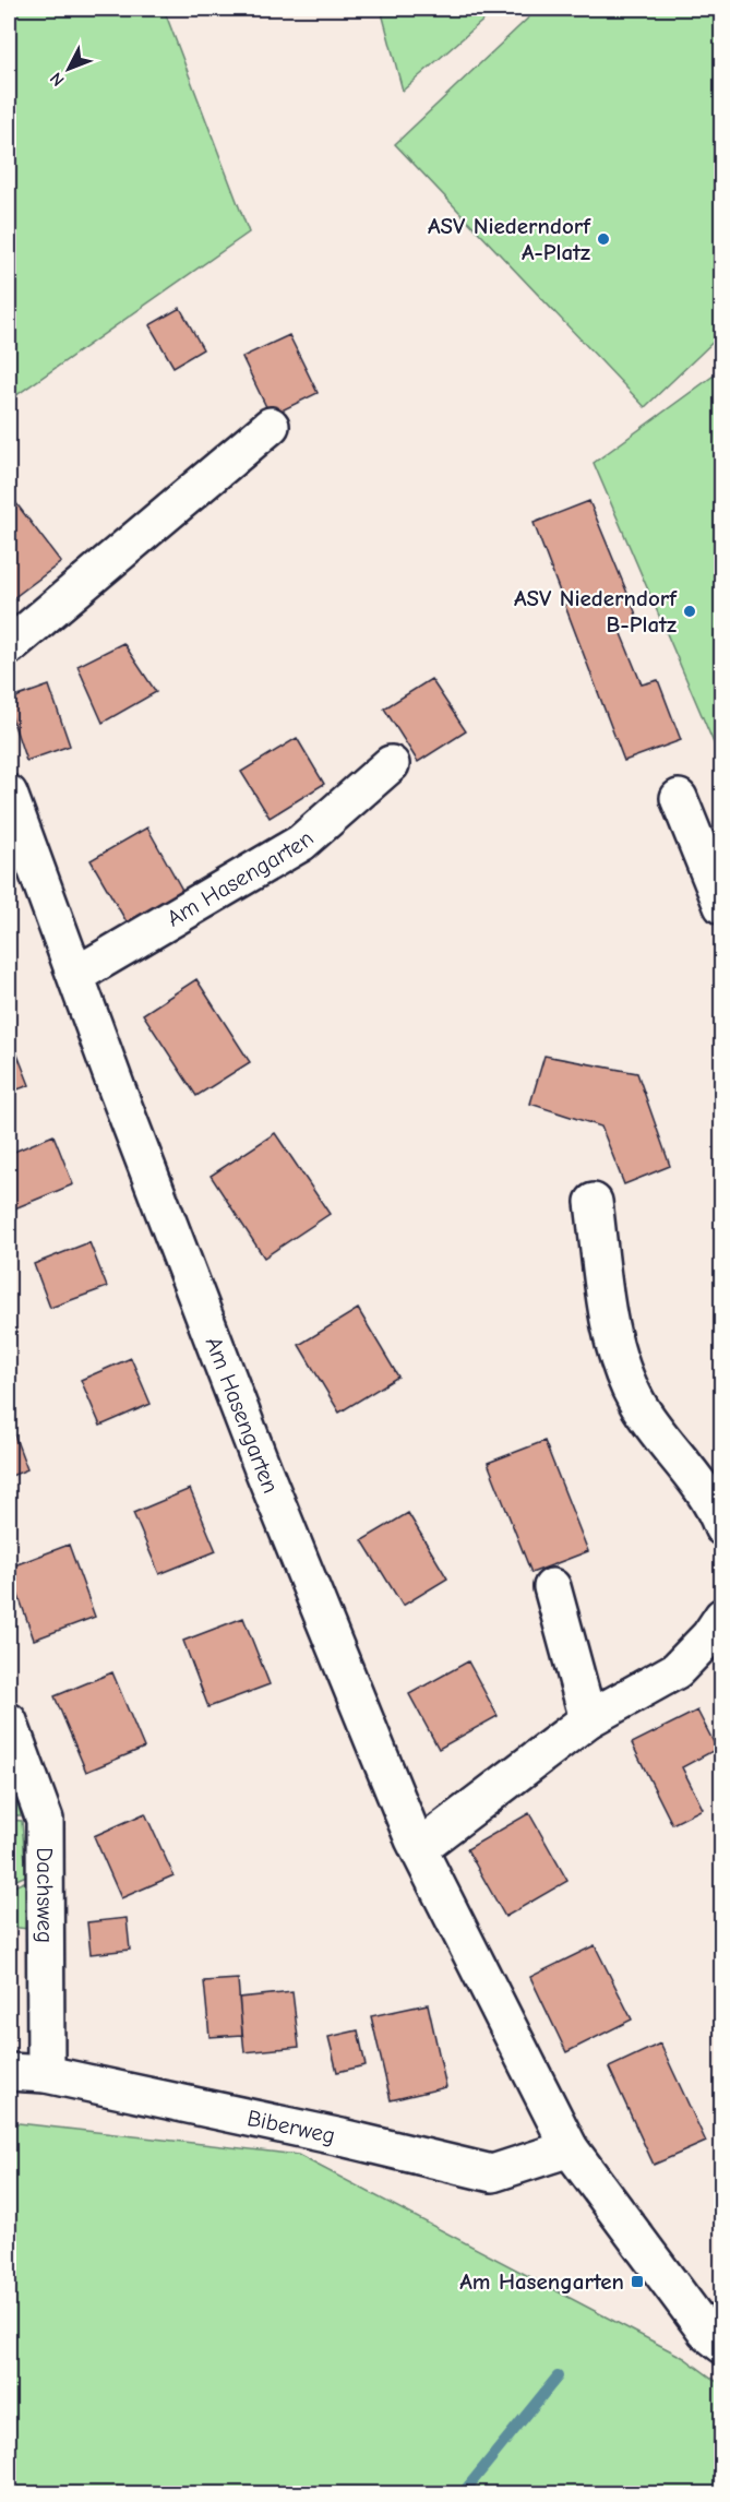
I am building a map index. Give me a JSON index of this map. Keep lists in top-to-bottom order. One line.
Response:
{"streets":{"street":["Am Hasengarten","Dachsweg","Biberweg"]},"crossings":[["Am Hasengarten","Biberweg"],["Dachsweg","Biberweg"]],"places":{"other":["ASV Niederndorf A-Platz","ASV Niederndorf B-Platz"],"transit":["Am Hasengarten"]},"north":"bottom left"}
